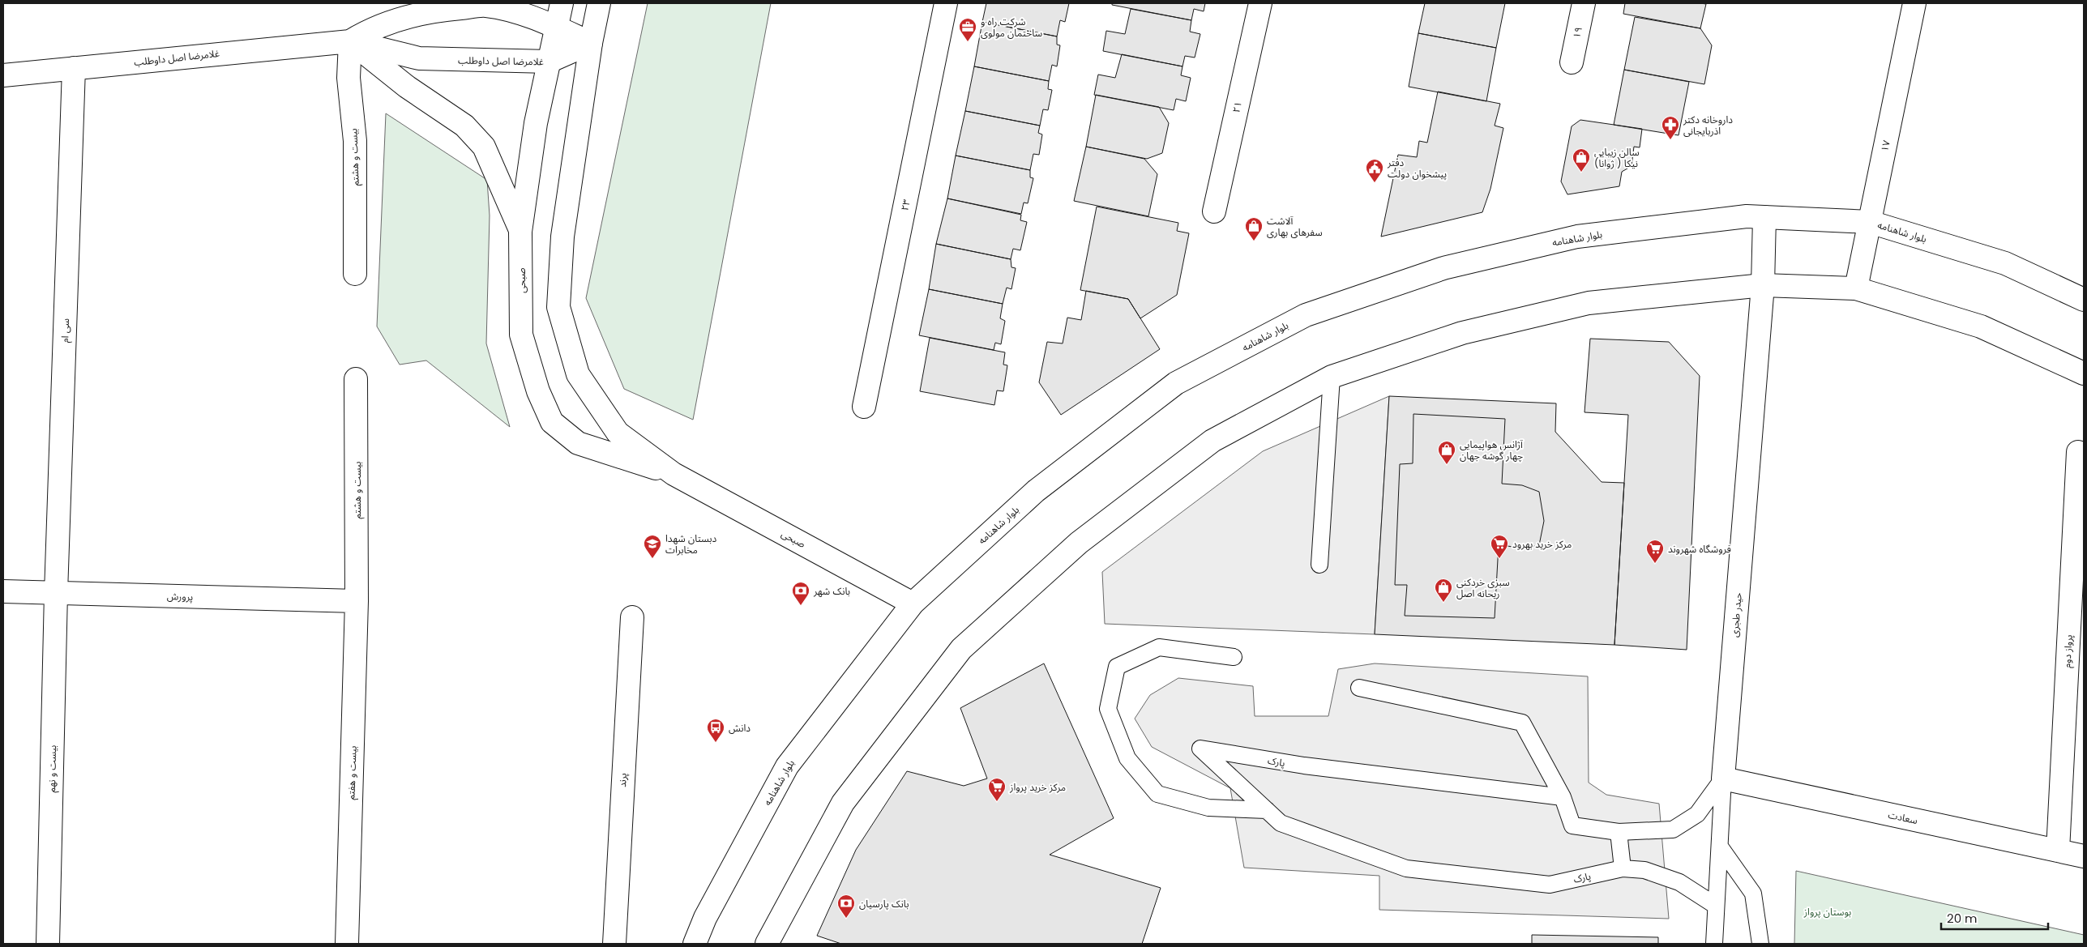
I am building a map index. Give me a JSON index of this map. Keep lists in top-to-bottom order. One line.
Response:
{"streets":{"street":["۱۹","غلامرضا اصل داوطلب","۲۱","۱۷","بیست و هشتم","۲۳","بلوار شاهنامه","صبحی","سی ام","پرورش","حیدر طجری","پرواز دوم","بیست و نهم","بیست و هفتم","پرند","سعادت"],"lane":["پارک"]},"crossings":[["غلامرضا اصل داوطلب","بیست و هشتم"],["غلامرضا اصل داوطلب","صبحی"],["غلامرضا اصل داوطلب","سی ام"],["۱۷","بلوار شاهنامه"],["بیست و هشتم","پرورش"],["بیست و هشتم","بیست و هفتم"],["بلوار شاهنامه","صبحی"],["بلوار شاهنامه","حیدر طجری"],["سی ام","پرورش"],["سی ام","بیست و نهم"],["پرورش","بیست و نهم"],["پرورش","بیست و هفتم"],["حیدر طجری","پارک"],["حیدر طجری","سعادت"],["پرواز دوم","سعادت"]],"parks":["بوستان پرواز"],"places":{"office":["شرکت راه و ساختمان مولوی"],"pharmacy":["داروخانه دکتر اذربایجانی"],"shop":["سالن زیبایی نیکا ( ژوانا)","آلاشت سفرهای بهاری","آژانس هواپیمایی چهار گوشه جهان","سبزی خردکنی ریحانه اصل"],"public building":["دفتر پیشخوان دولت"],"school or university":["دبستان شهدا مخابرات"],"supermarket":["مرکز خرید بهرود","فروشگاه شهروند","مرکز خرید پرواز"],"bank":["بانک شهر","بانک پارسیان"],"bus stop":["دانش"]},"scale_bar":"20 m"}
